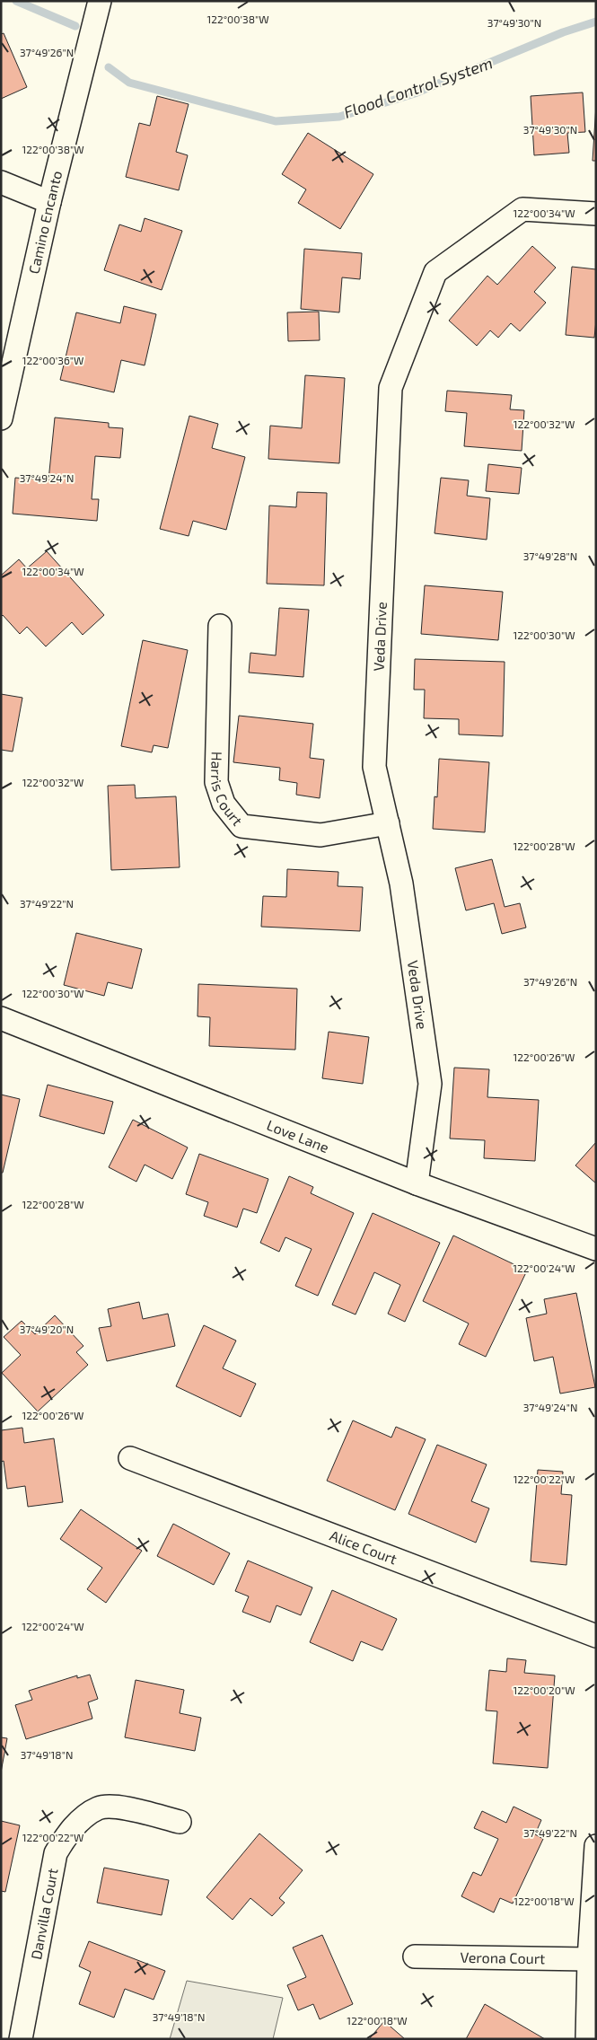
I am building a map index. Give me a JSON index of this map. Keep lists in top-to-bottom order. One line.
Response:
{"streets":{"street":["Camino Encanto","Veda Drive","Harris Court","Love Lane","Alice Court","Danvilla Court","Verona Court"]},"crossings":[["Veda Drive","Harris Court"],["Veda Drive","Love Lane"]],"water":["Flood Control System"],"coordinates":["122°00'38\"W","37°49'30\"N","37°49'26\"N","122°00'34\"W","122°00'36\"W","122°00'32\"W","37°49'24\"N","37°49'28\"N","122°00'30\"W","122°00'28\"W","37°49'22\"N","122°00'26\"W","122°00'24\"W","37°49'20\"N","122°00'22\"W","122°00'20\"W","37°49'18\"N","122°00'18\"W"]}
